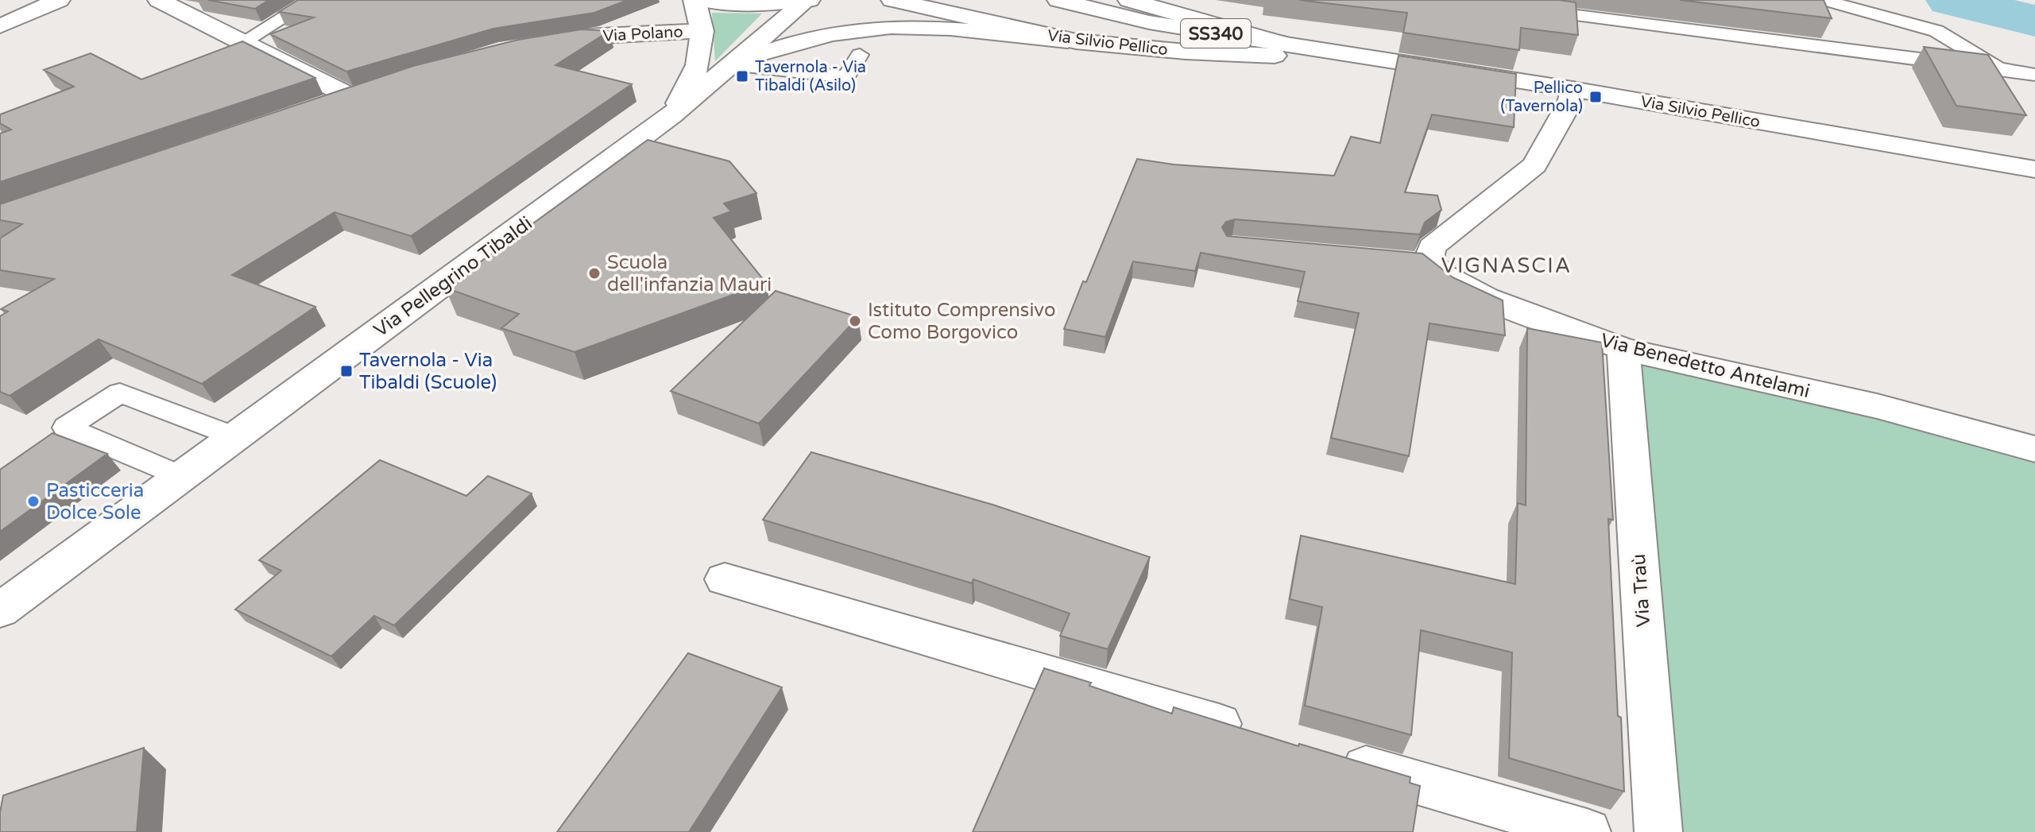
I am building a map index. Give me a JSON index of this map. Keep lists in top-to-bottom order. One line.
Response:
{"streets":{"main road":["Via Polano","SS340","Via Silvio Pellico","Via Pellegrino Tibaldi","Via Benedetto Antelami","Via Traù"]},"crossings":[["Via Polano","Via Pellegrino Tibaldi"],["SS340","Via Silvio Pellico"],["Via Silvio Pellico","Via Benedetto Antelami"],["Via Benedetto Antelami","Via Traù"]],"districts":["VIGNASCIA"],"places":{"transit":["Tavernola - Via Tibaldi (Asilo)","Pellico (Tavernola)","Tavernola - Via Tibaldi (Scuole)"],"other":["Scuola dell'infanzia Mauri","Istituto Comprensivo Como Borgovico","Pasticceria Dolce Sole"]}}
